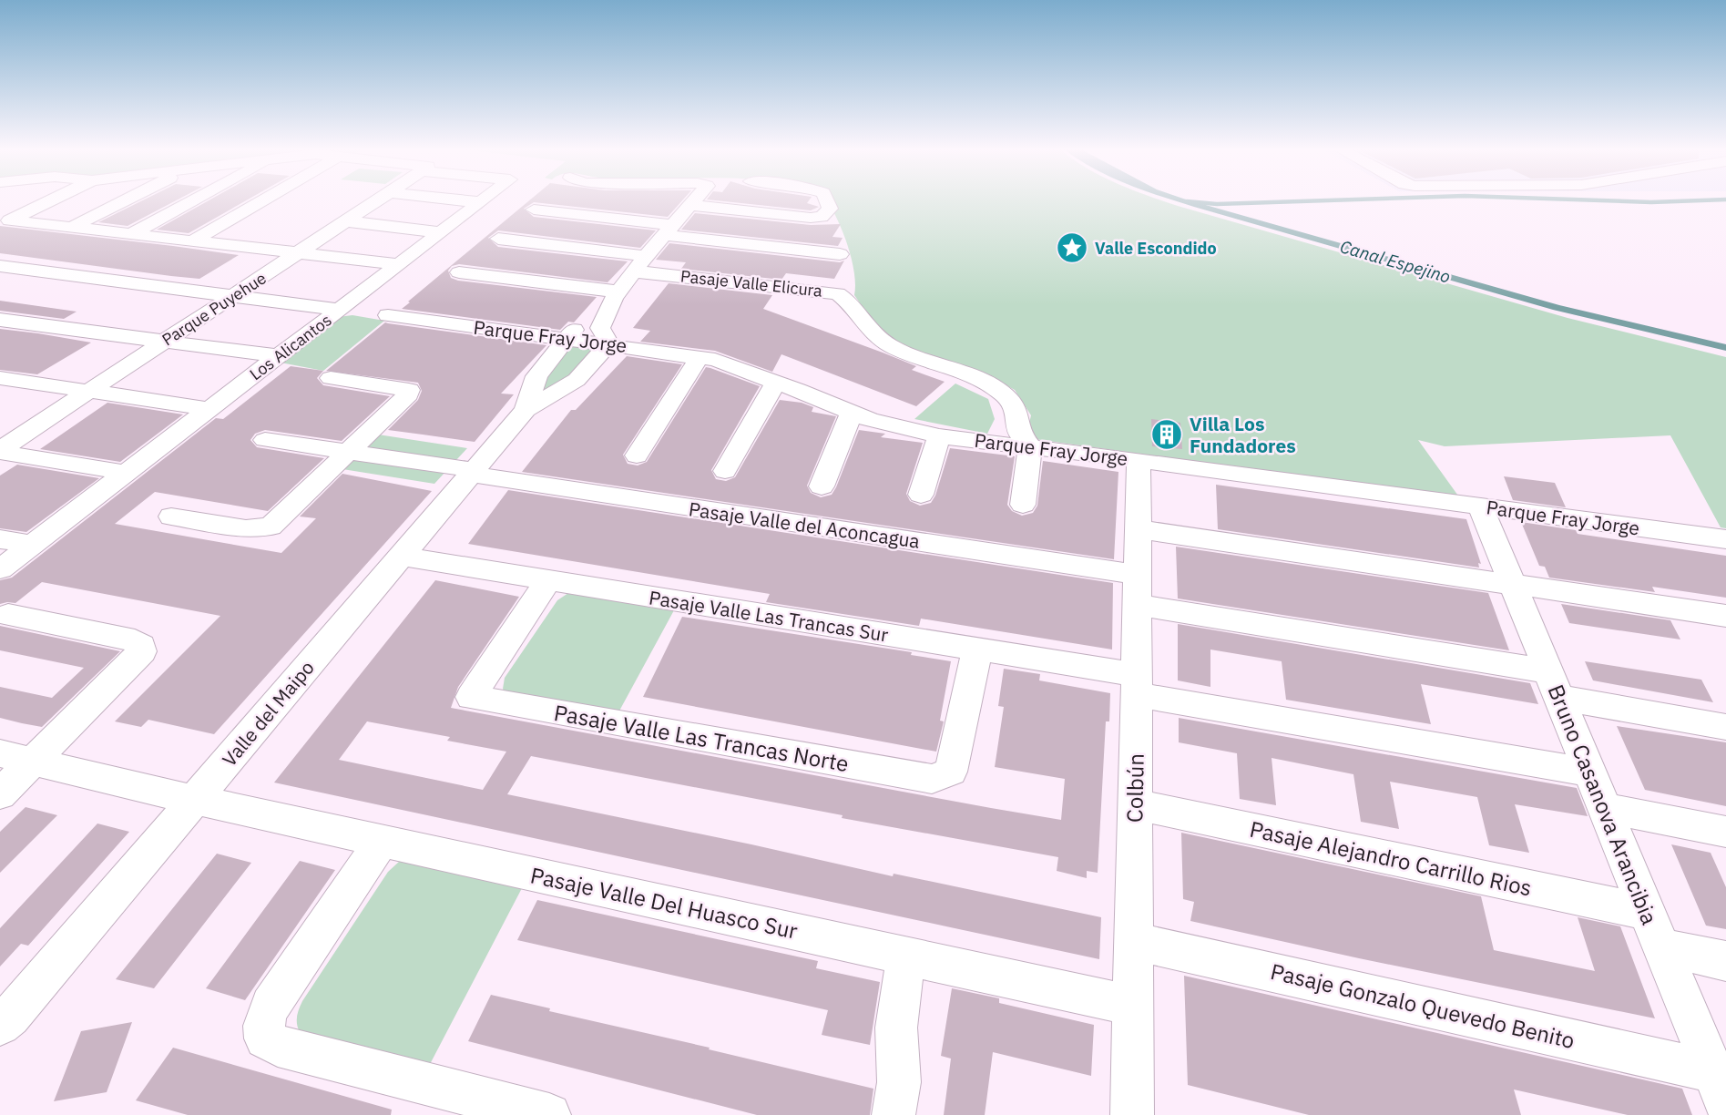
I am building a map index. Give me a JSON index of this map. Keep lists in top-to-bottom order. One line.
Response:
{"streets":{"street":["Pasaje Valle Elicura","Parque Puyehue","Parque Fray Jorge","Los Alicantos","Pasaje Valle del Aconcagua","Pasaje Valle Las Trancas Sur","Valle del Maipo","Pasaje Valle Las Trancas Norte","Colbún","Bruno Casanova Arancibia","Pasaje Alejandro Carrillo Rios","Pasaje Valle Del Huasco Sur","Pasaje Gonzalo Quevedo Benito"]},"crossings":[["Pasaje Valle Elicura","Parque Fray Jorge"],["Parque Fray Jorge","Valle del Maipo"],["Parque Fray Jorge","Colbún"],["Parque Fray Jorge","Bruno Casanova Arancibia"],["Pasaje Valle del Aconcagua","Valle del Maipo"],["Pasaje Valle del Aconcagua","Colbún"],["Pasaje Valle del Aconcagua","Bruno Casanova Arancibia"],["Pasaje Valle Las Trancas Sur","Valle del Maipo"],["Pasaje Valle Las Trancas Sur","Pasaje Valle Las Trancas Norte"],["Pasaje Valle Las Trancas Sur","Colbún"],["Pasaje Valle Las Trancas Sur","Bruno Casanova Arancibia"],["Valle del Maipo","Pasaje Valle Del Huasco Sur"],["Colbún","Pasaje Alejandro Carrillo Rios"],["Colbún","Pasaje Valle Del Huasco Sur"],["Colbún","Pasaje Gonzalo Quevedo Benito"],["Bruno Casanova Arancibia","Pasaje Alejandro Carrillo Rios"],["Bruno Casanova Arancibia","Pasaje Gonzalo Quevedo Benito"]],"water":["Canal Espejino"],"places":{"place":["Valle Escondido"],"building":["Villa Los Fundadores"]}}
